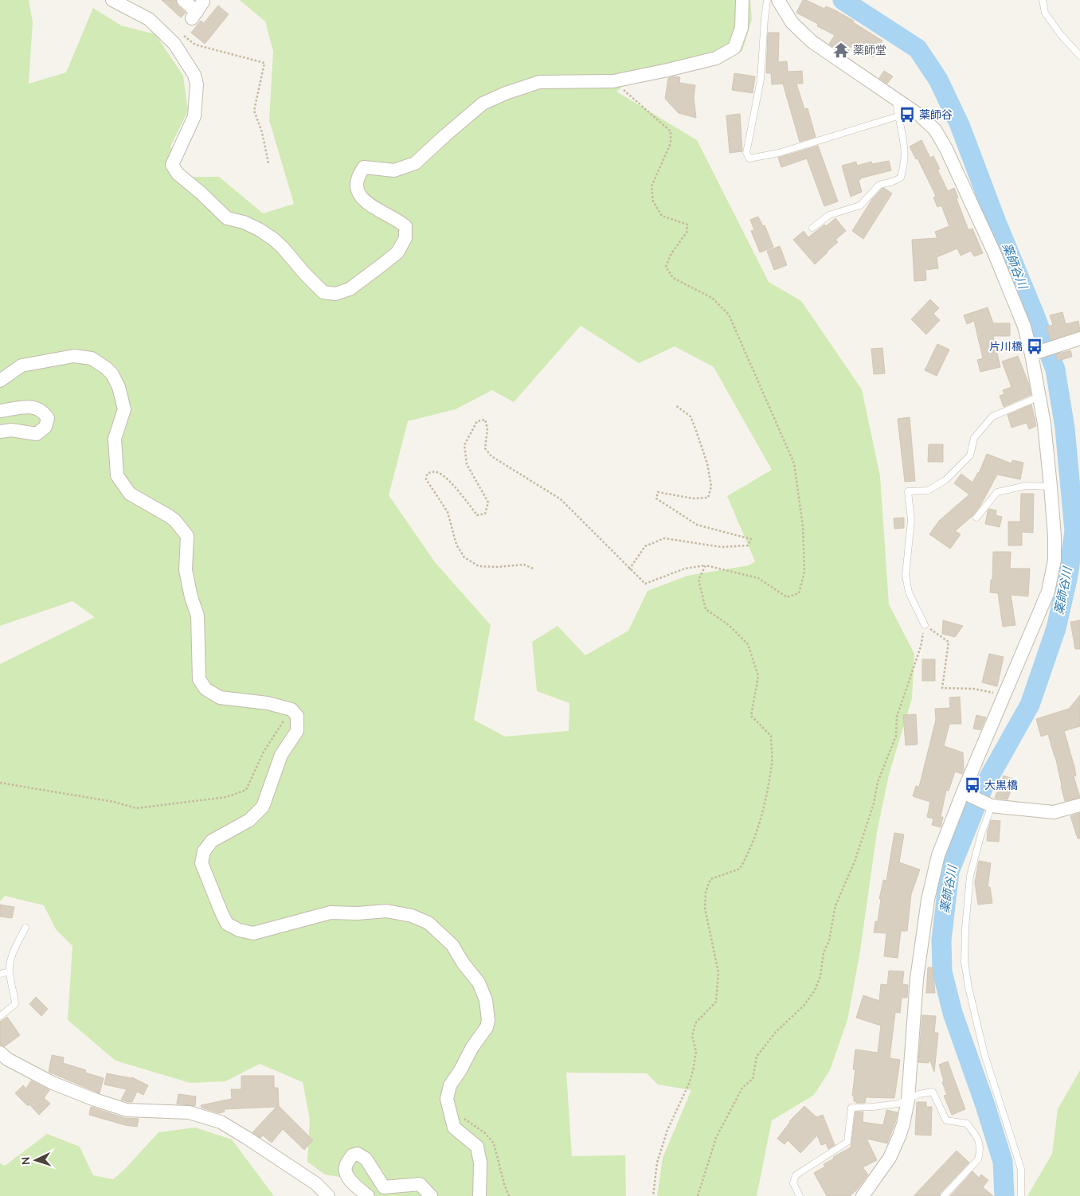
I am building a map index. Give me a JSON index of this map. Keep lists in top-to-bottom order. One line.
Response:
{"water":["薬師谷川"],"places":{"temple":["薬師堂"],"bus stop":["薬師谷","片川橋","大黒橋"]},"north":"left"}
